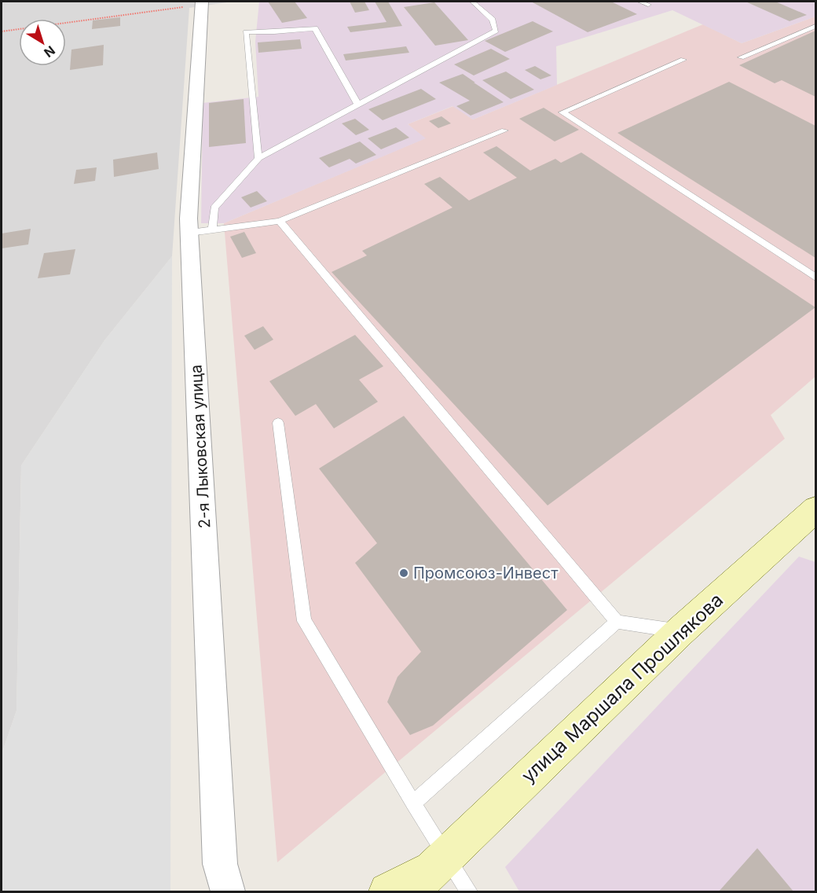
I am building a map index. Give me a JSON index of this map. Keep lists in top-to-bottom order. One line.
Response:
{"streets":{"street":["2-я Лыковская улица","улица Маршала Прошлякова"]},"places":["Промсоюз-Инвест"],"north":"bottom right"}
